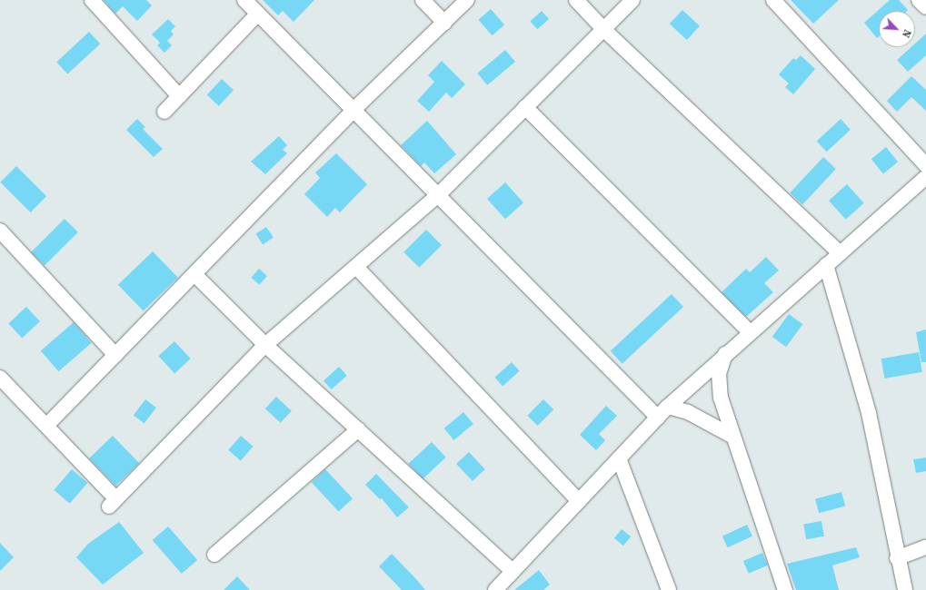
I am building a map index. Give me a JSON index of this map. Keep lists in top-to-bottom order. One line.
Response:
{"north":"bottom right"}
